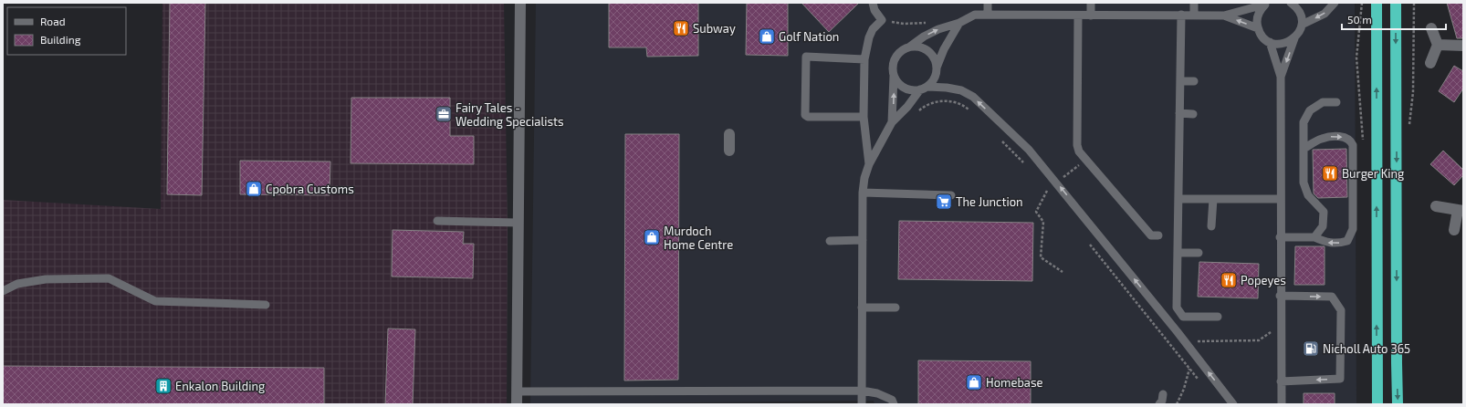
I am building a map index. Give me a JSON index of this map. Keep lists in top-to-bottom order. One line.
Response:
{"places":{"restaurant":["Subway","Burger King","Popeyes"],"shop":["Golf Nation","Cpobra Customs","Murdoch Home Centre","Homebase"],"office":["Fairy Tales - Wedding Specialists"],"supermarket":["The Junction"],"fuel station":["Nicholl Auto 365"],"building":["Enkalon Building"]},"legend":["Road","Building"],"scale_bar":"50 m"}
